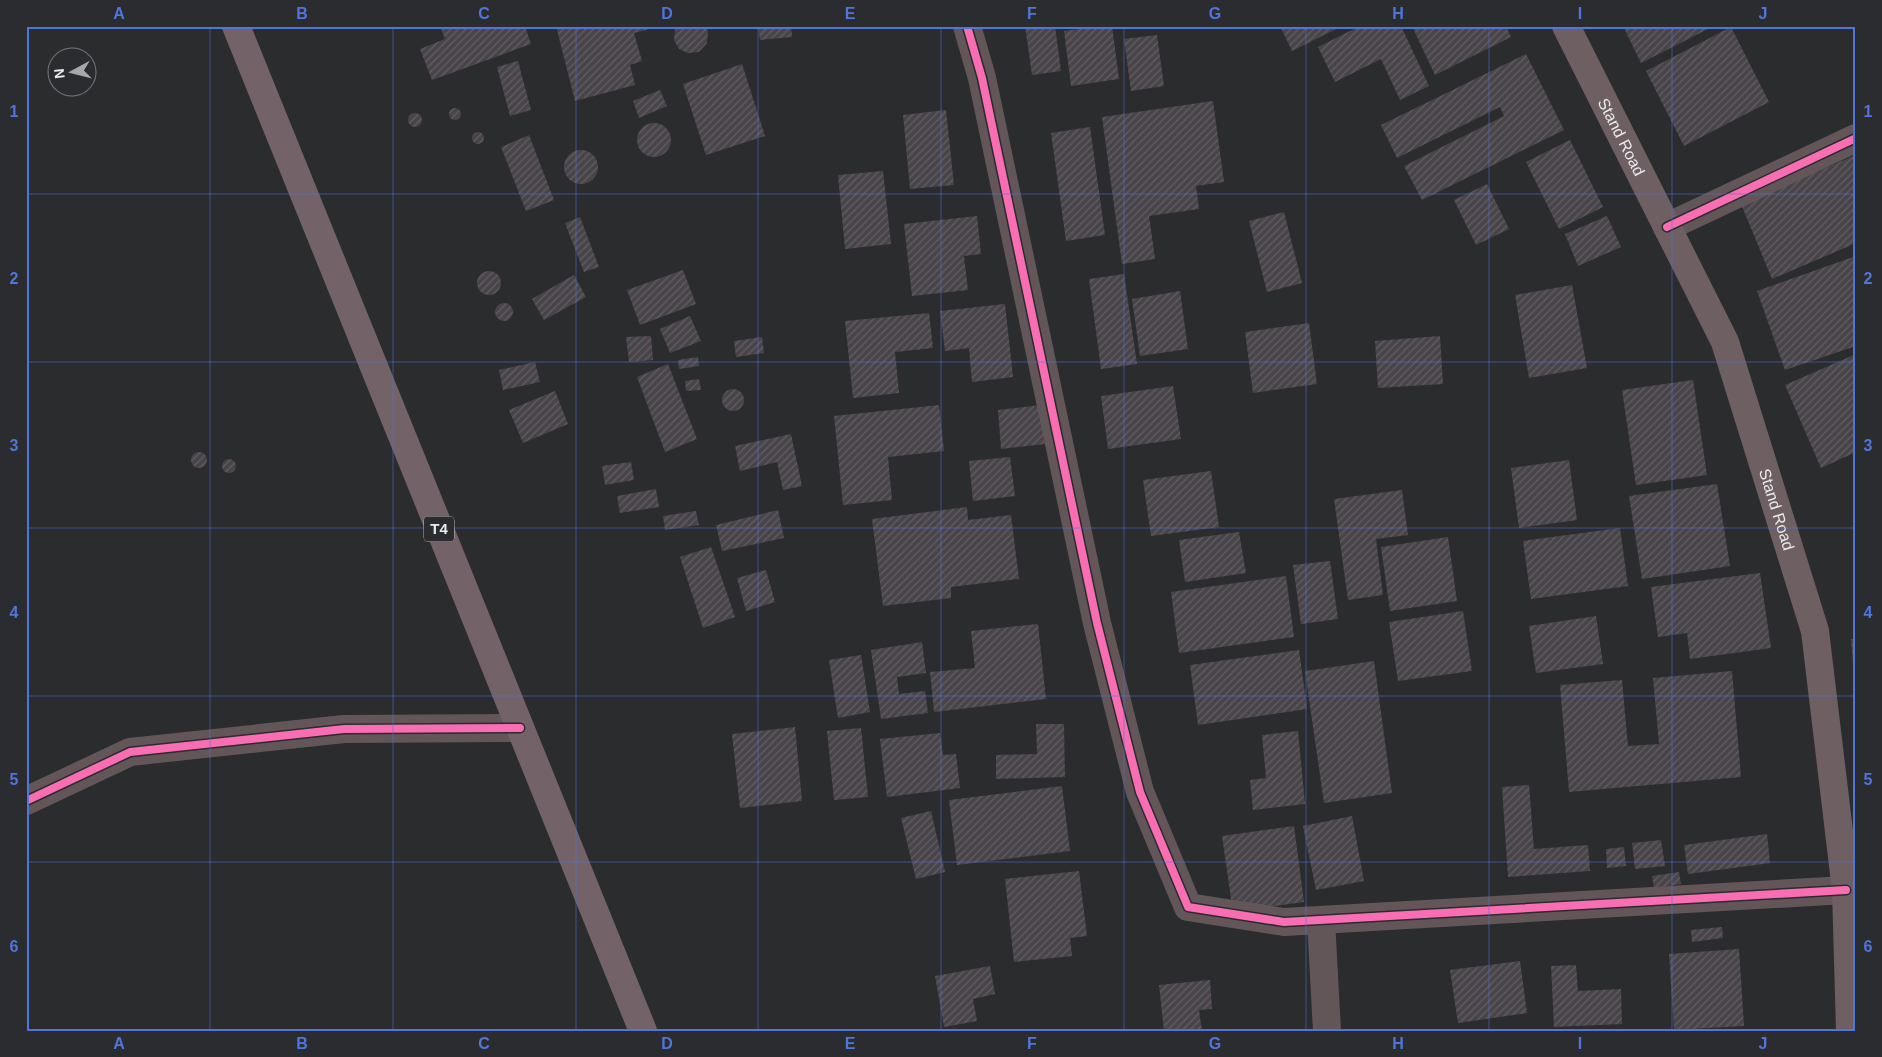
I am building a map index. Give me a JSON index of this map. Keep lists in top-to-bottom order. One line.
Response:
{"streets":{"highway":["T4"],"main road":["Stand Road"]},"north":"left","grid":{"columns":["A","B","C","D","E","F","G","H","I","J"],"rows":["1","2","3","4","5","6"]}}
